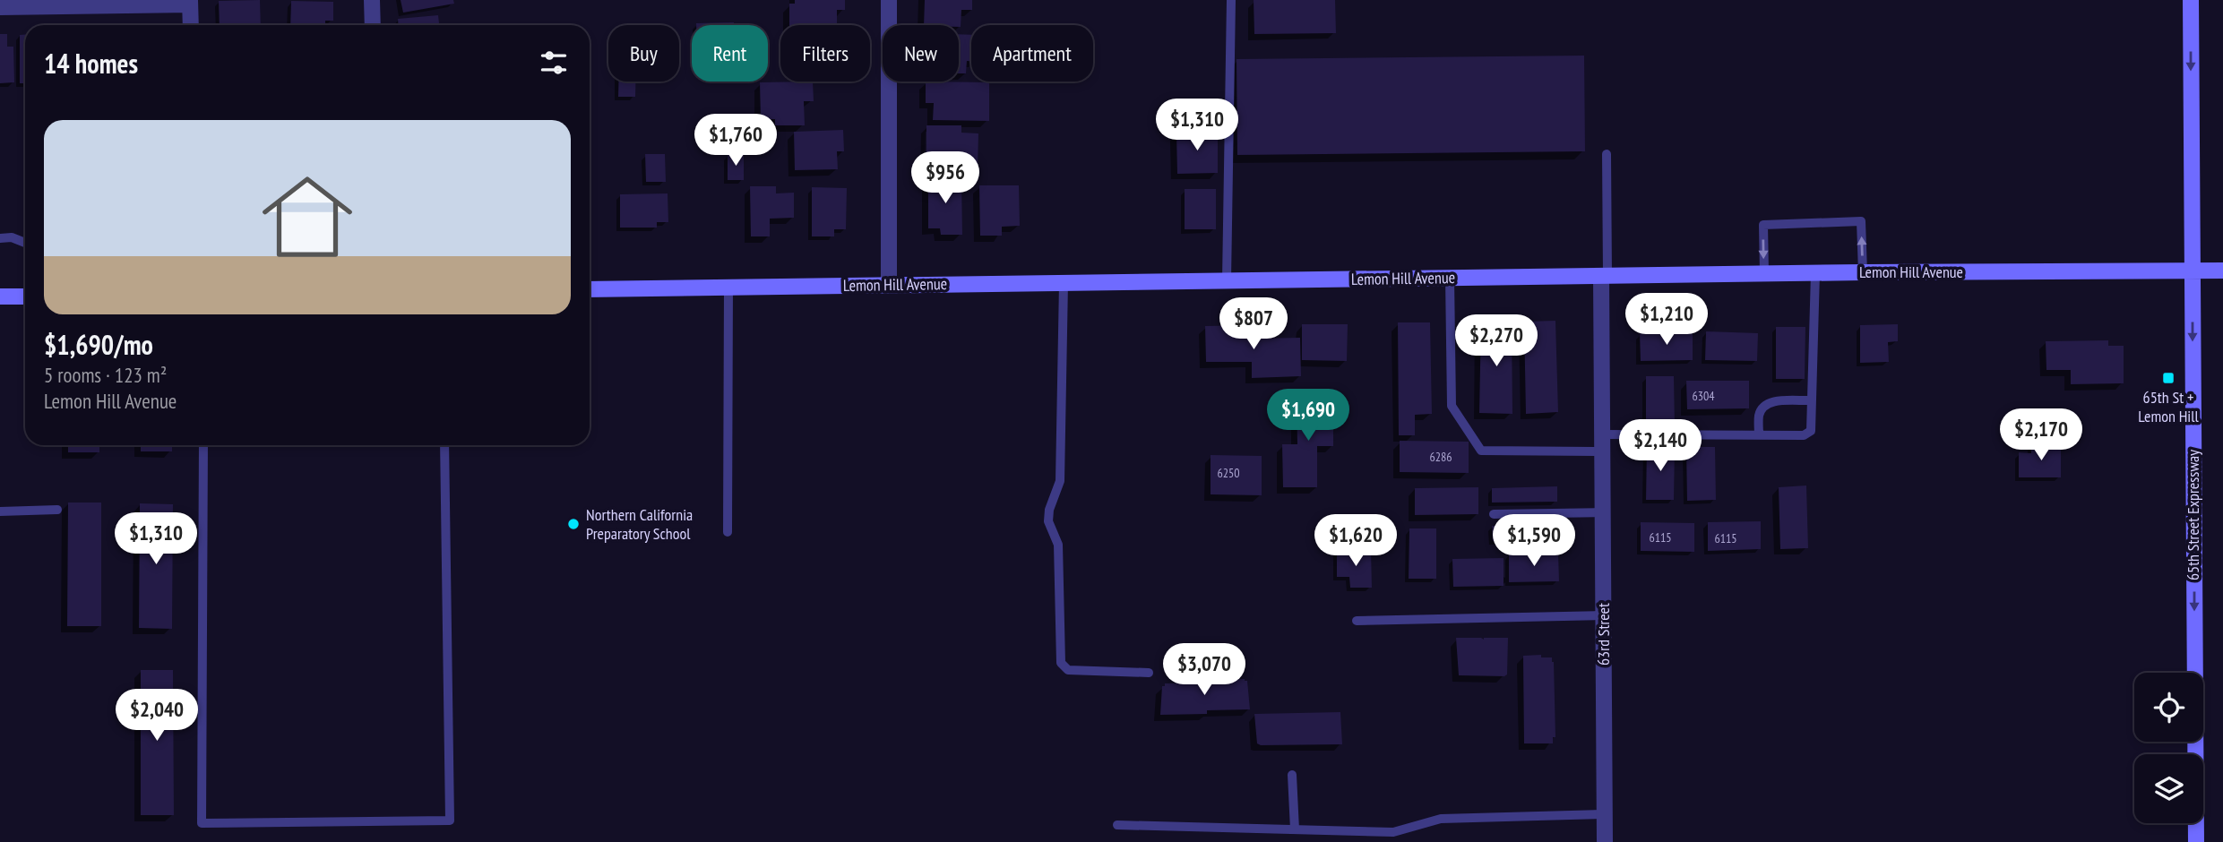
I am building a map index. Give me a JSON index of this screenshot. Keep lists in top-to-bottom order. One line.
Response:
{"streets":{"street":["Lemon Hill Avenue","65th Street Expressway","63rd Street"]},"crossings":[["Lemon Hill Avenue","65th Street Expressway"],["Lemon Hill Avenue","63rd Street"]],"one_way":["65th Street Expressway"],"places":{"transit":["65th St + Lemon Hill"],"other":["Northern California Preparatory School"]},"house_numbers":["6304","6286","6250","6115","6115"],"page":{"chip":["Buy","Rent","Filters","New","Apartment"],"heading":"14 homes","price":["$1,310","$1,760","$956","$1,210","$807","$2,270","$1,690","$2,170","$2,140","$1,310","$1,620","$1,590","$3,070","$2,040"],"list":[{"name":"$1,690/mo","note":"5 rooms · 123 m² · Lemon Hill Avenue"}]}}
